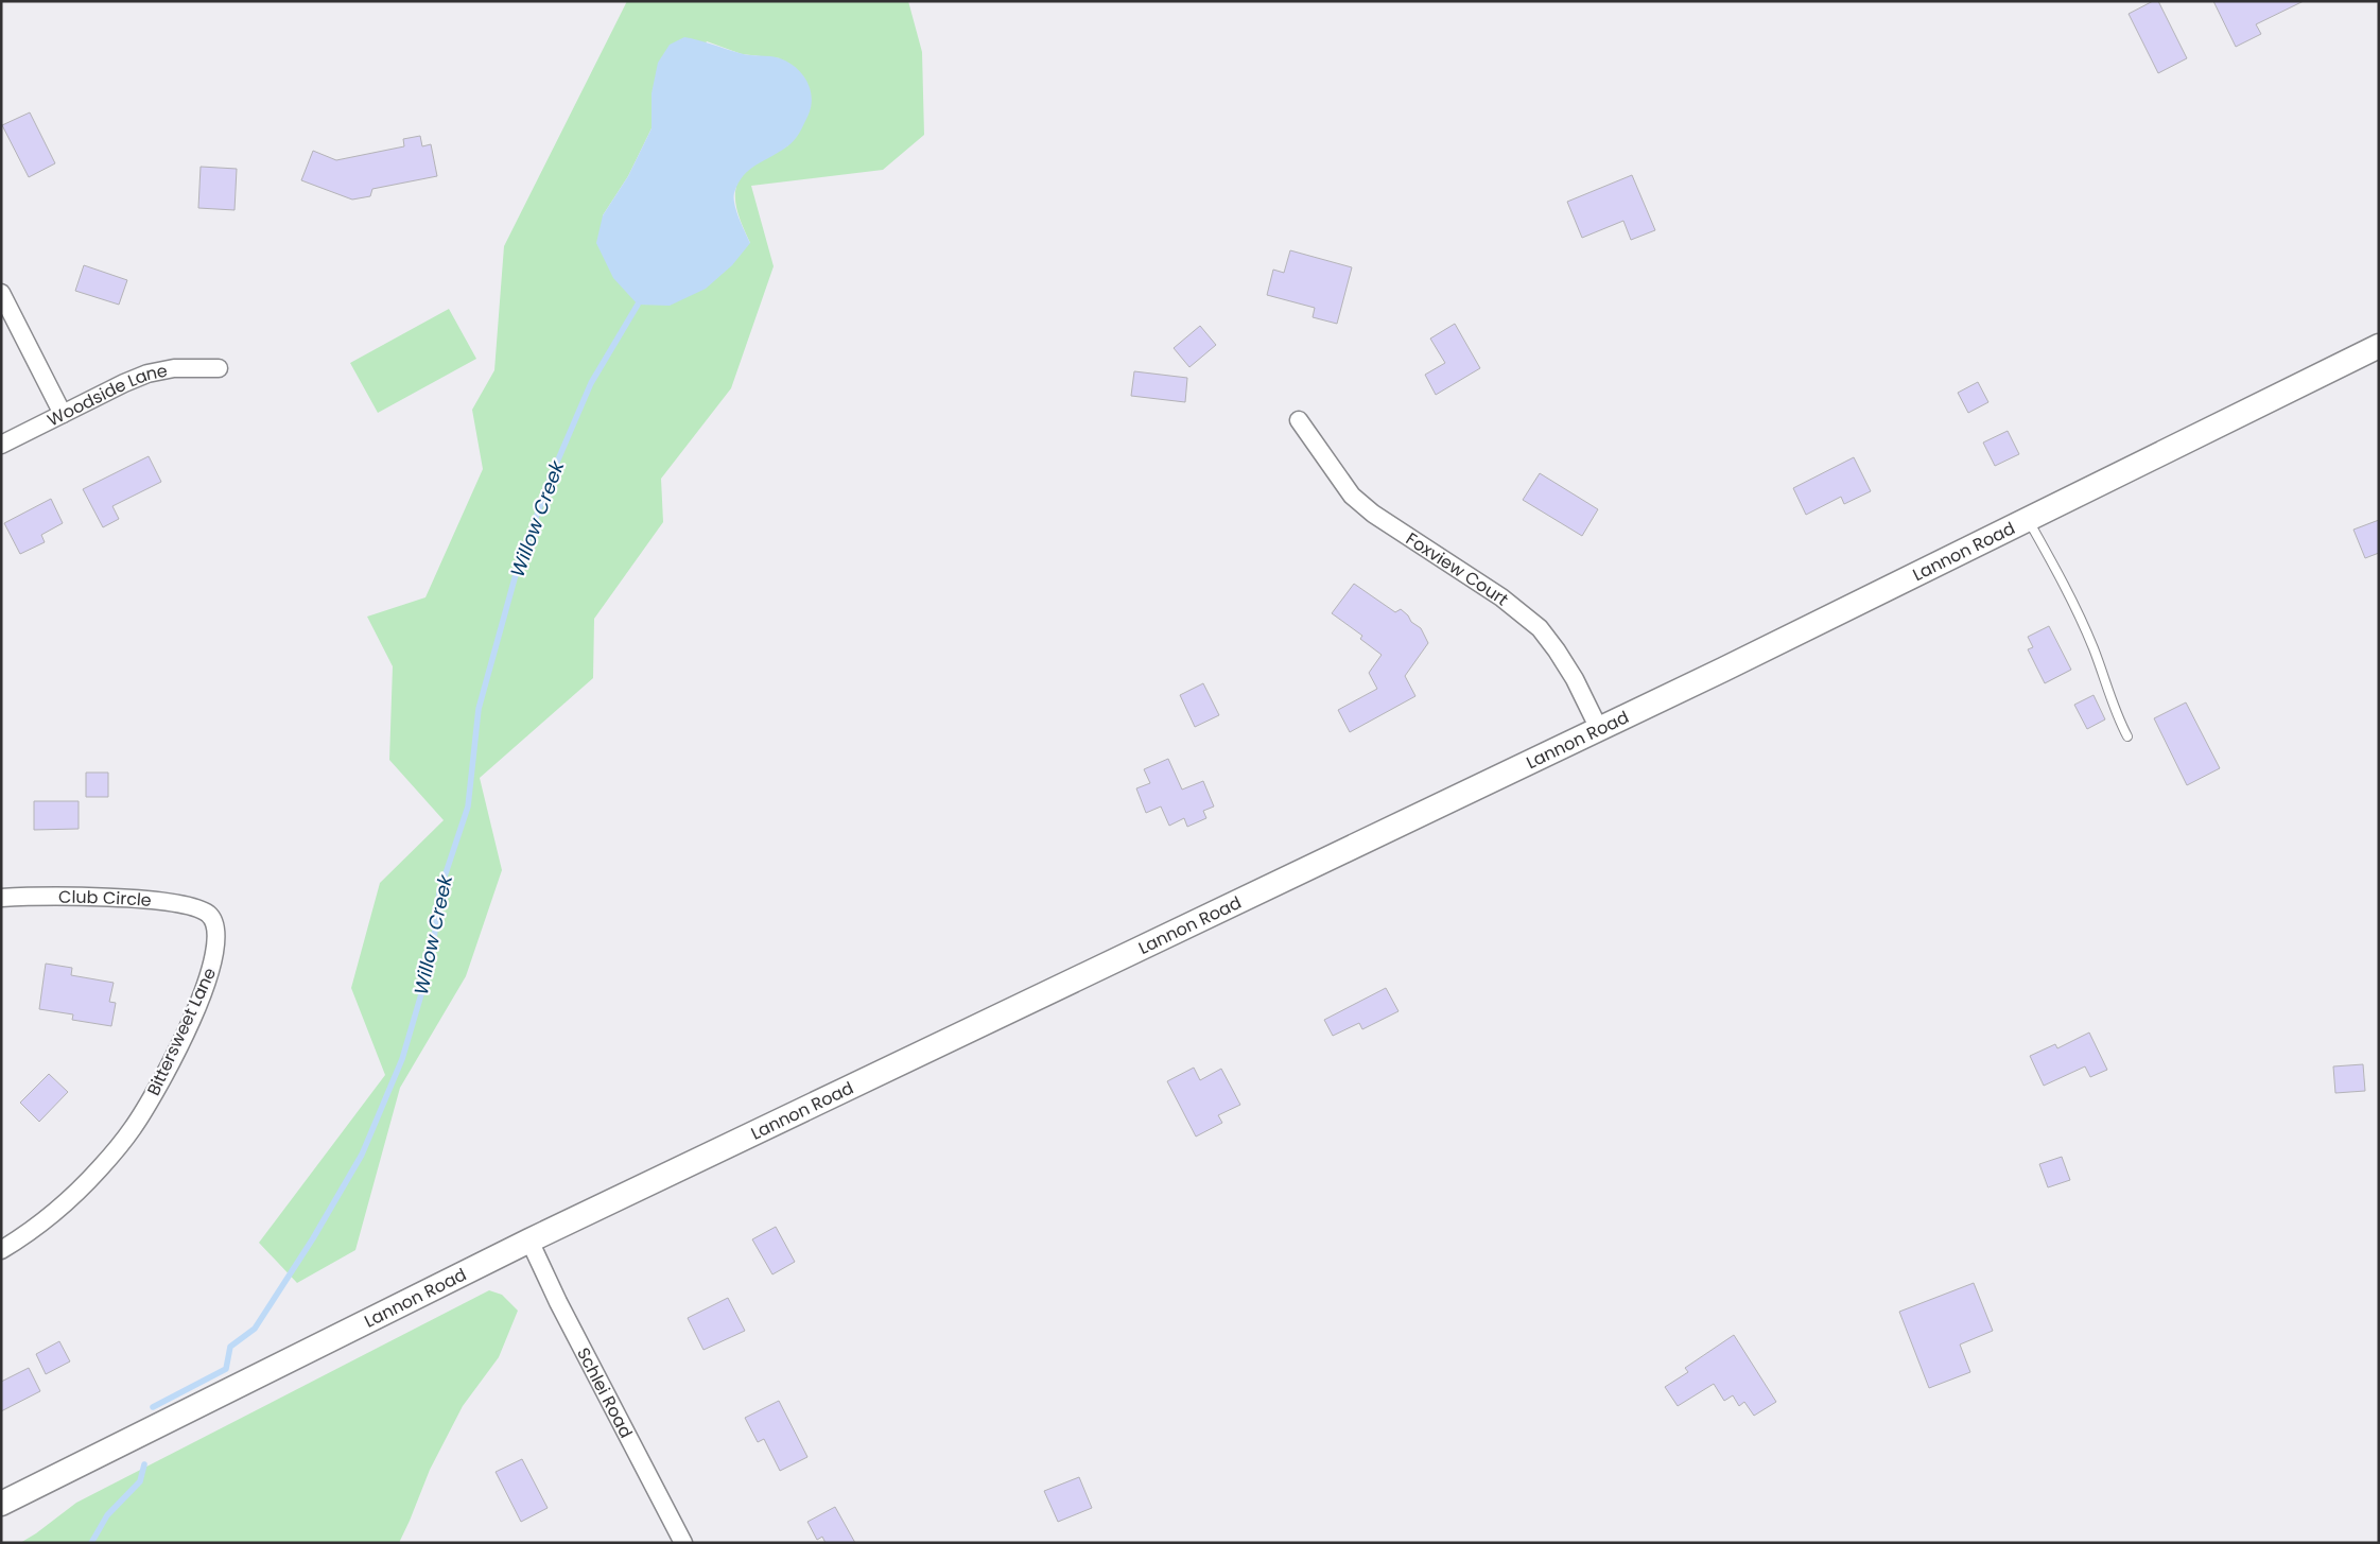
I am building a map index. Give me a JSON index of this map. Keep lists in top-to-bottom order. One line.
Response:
{"streets":{"main road":["Lannon Road"],"street":["Woodside Lane","Foxview Court","Club Circle","Bittersweet Lane","Schlei Road"]},"crossings":[["Lannon Road","Foxview Court"],["Lannon Road","Schlei Road"],["Club Circle","Bittersweet Lane"]],"water":["Willow Creek"]}
